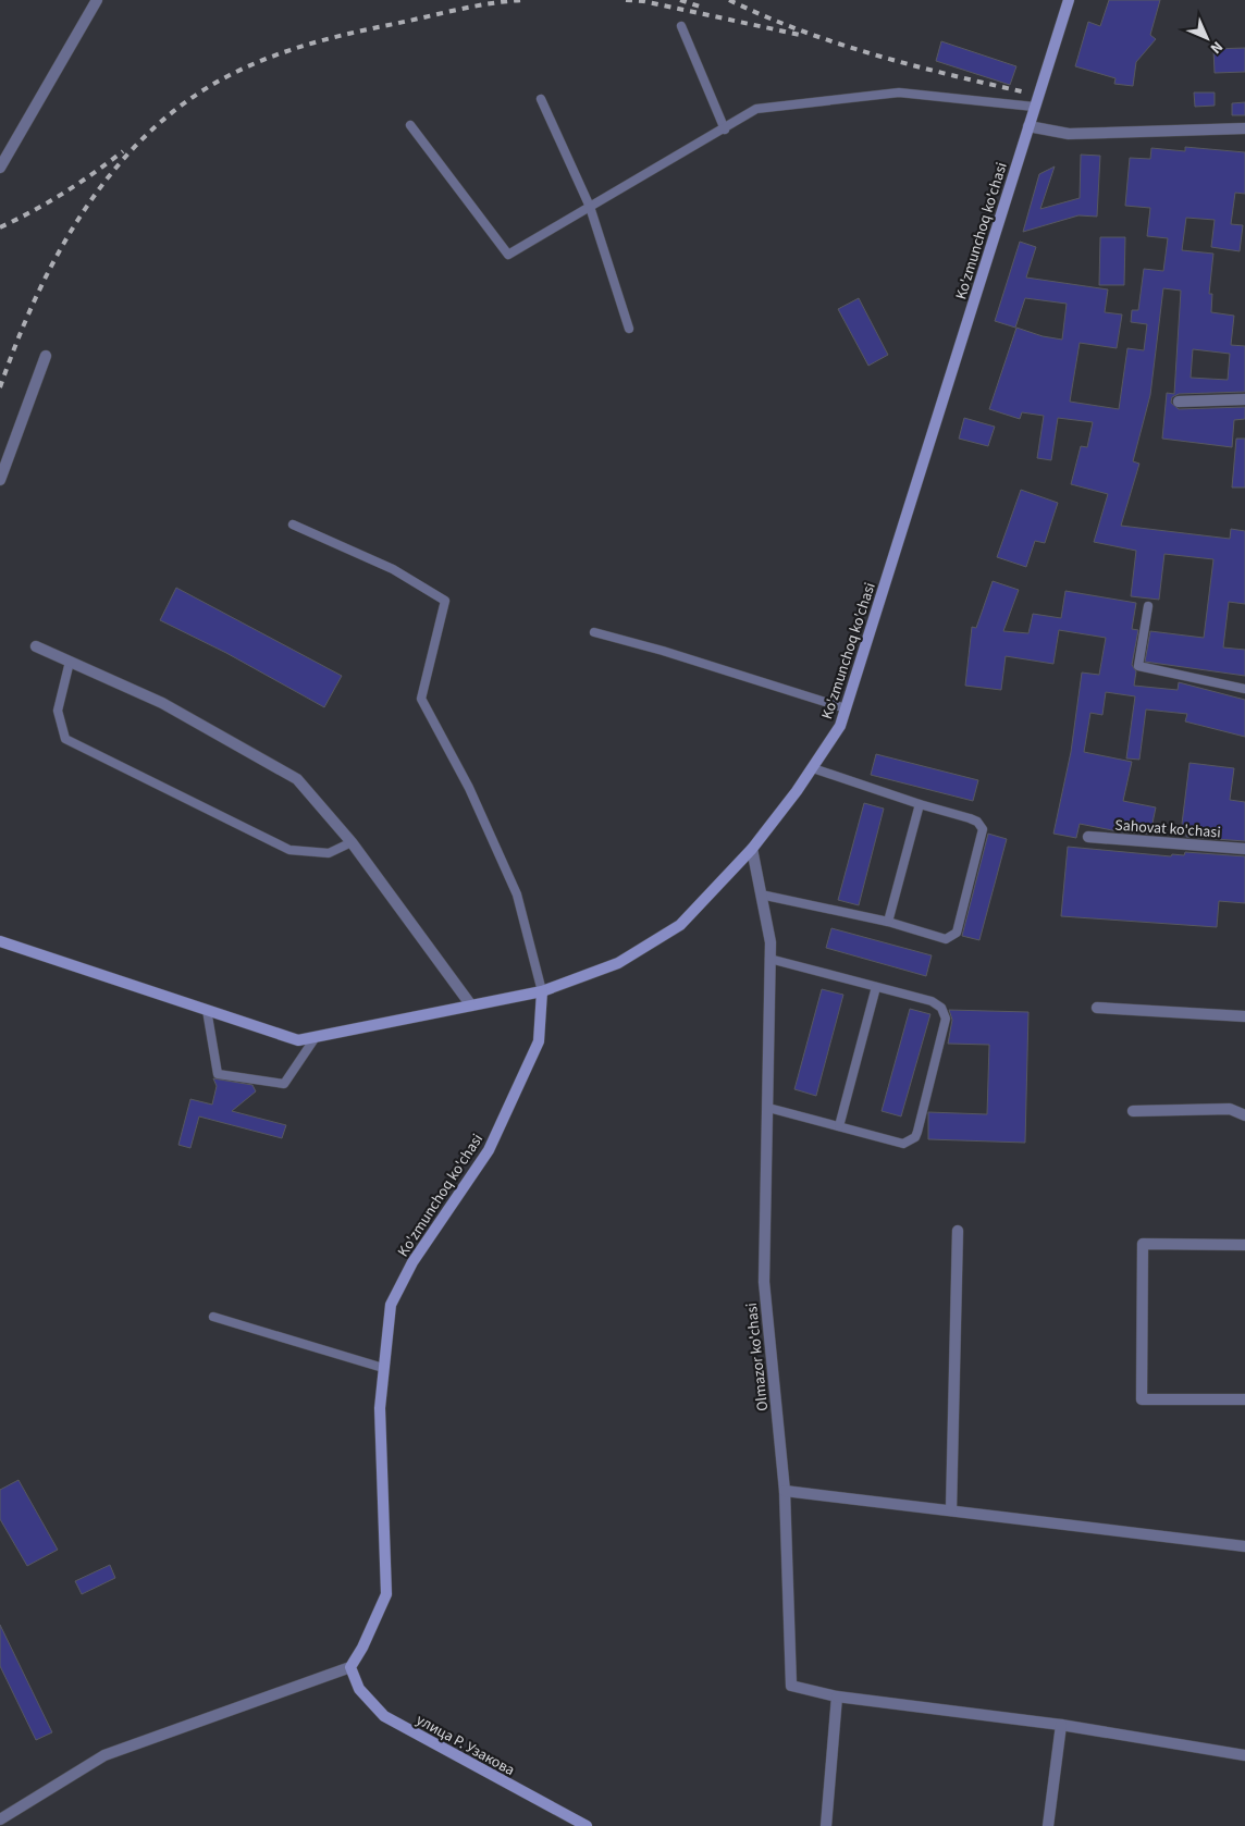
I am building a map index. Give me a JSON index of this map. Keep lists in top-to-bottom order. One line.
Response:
{"streets":{"street":["Ko'zmunchoq ko'chasi","Sahovat ko'chasi","Olmazor ko'chasi","улица Р. Узакова"]},"crossings":[["Ko'zmunchoq ko'chasi","Olmazor ko'chasi"],["Ko'zmunchoq ko'chasi","улица Р. Узакова"]],"north":"bottom right"}
